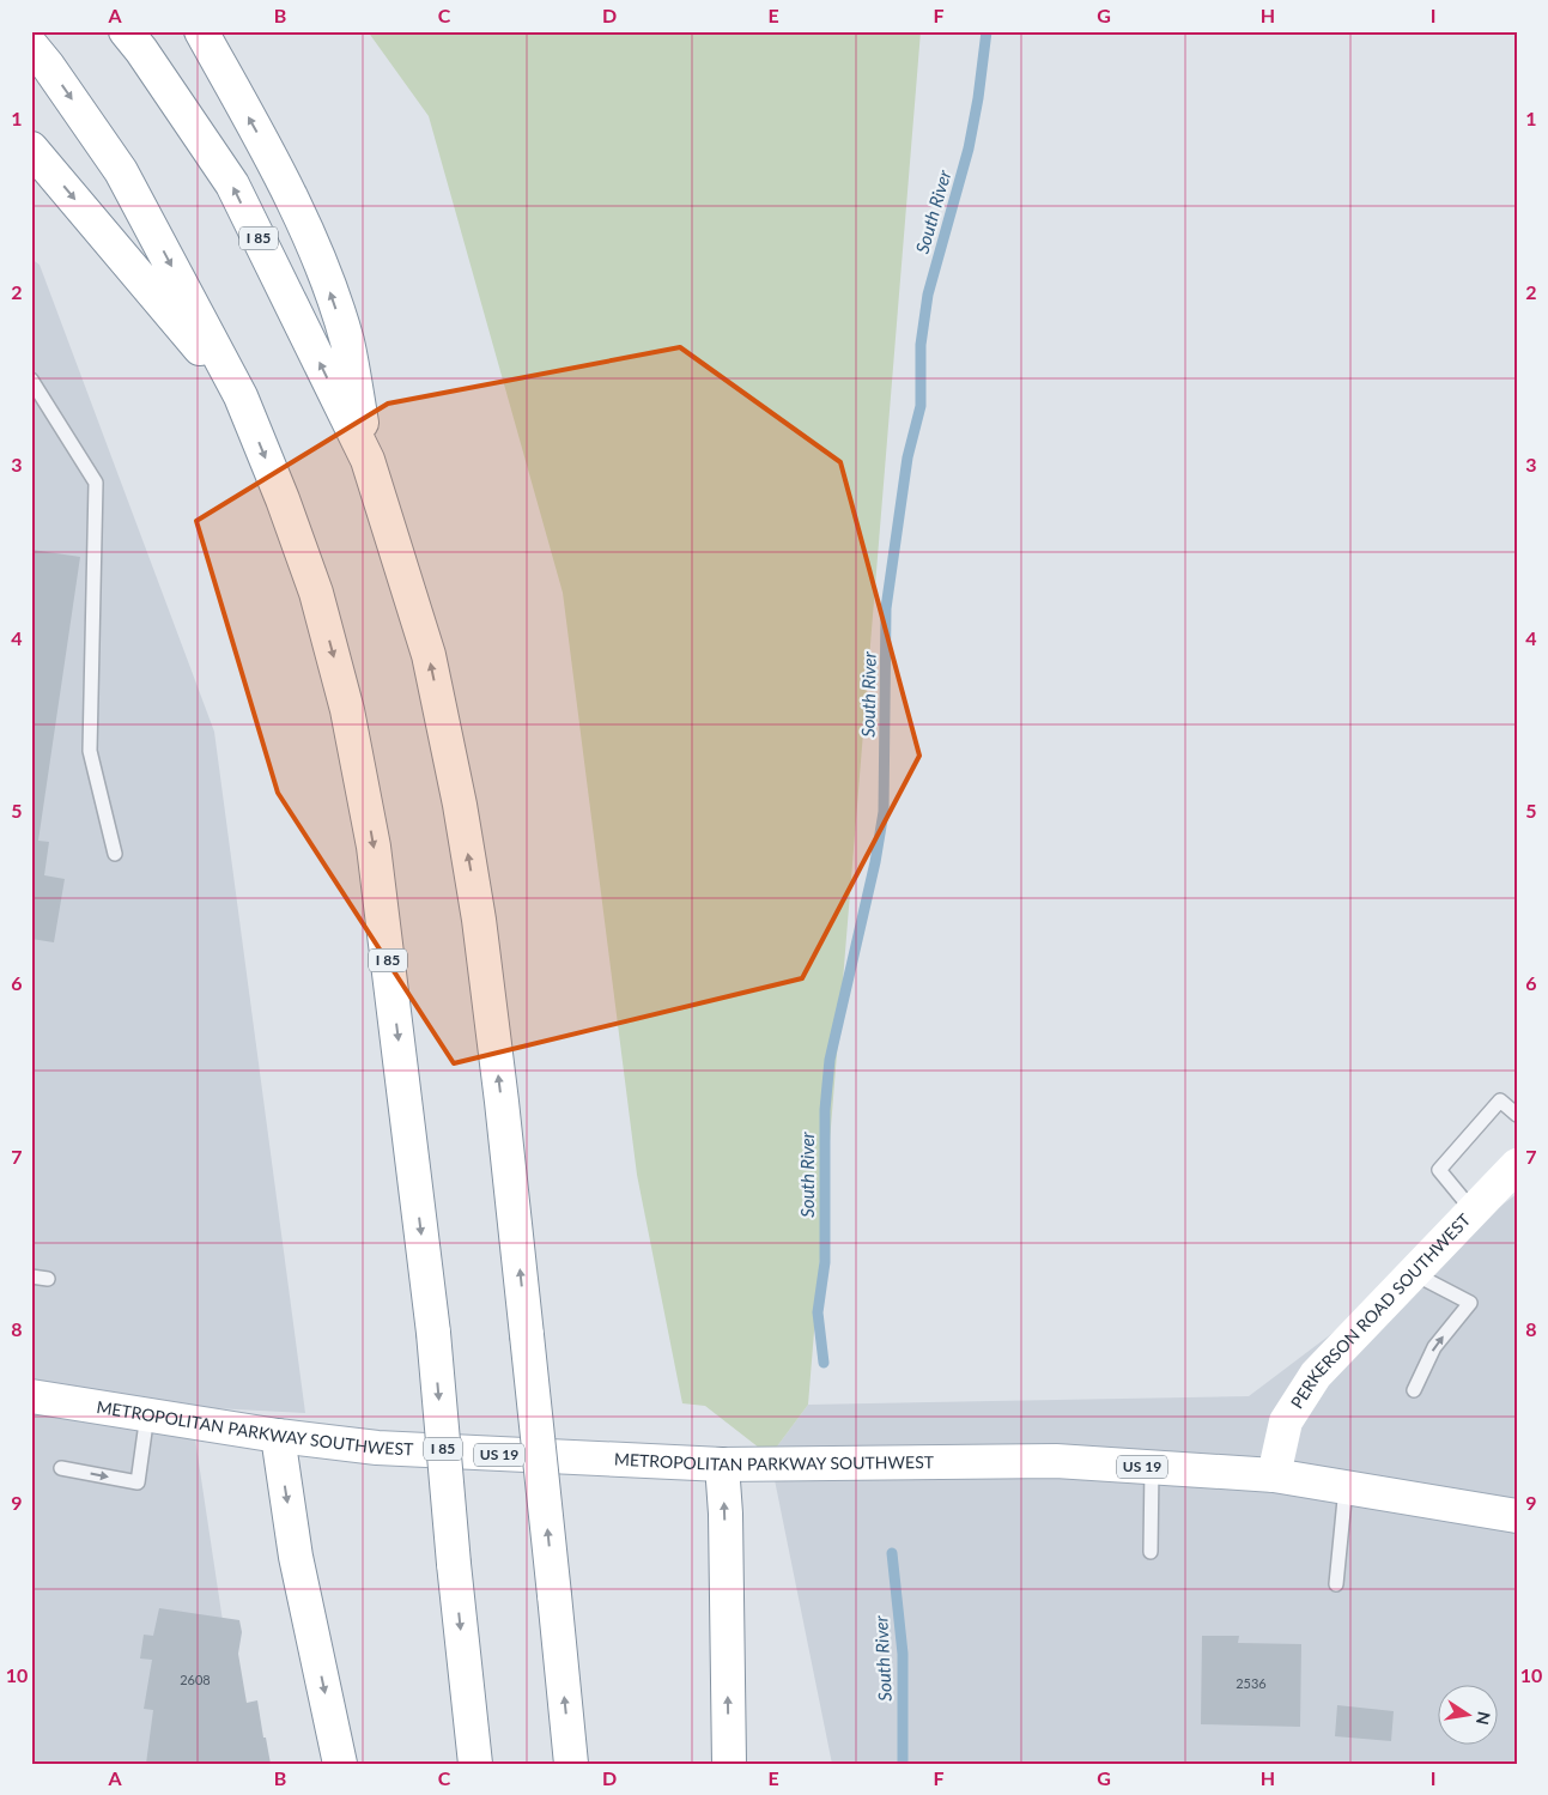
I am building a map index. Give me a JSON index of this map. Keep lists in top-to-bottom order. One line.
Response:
{"streets":{"main road":["I 85","PERKERSON ROAD SOUTHWEST","METROPOLITAN PARKWAY SOUTHWEST","US 19"]},"crossings":[["PERKERSON ROAD SOUTHWEST","METROPOLITAN PARKWAY SOUTHWEST"]],"water":["South River"],"house_numbers":["2608","2536"],"north":"right","grid":{"columns":["A","B","C","D","E","F","G","H","I"],"rows":["1","2","3","4","5","6","7","8","9","10"]}}
